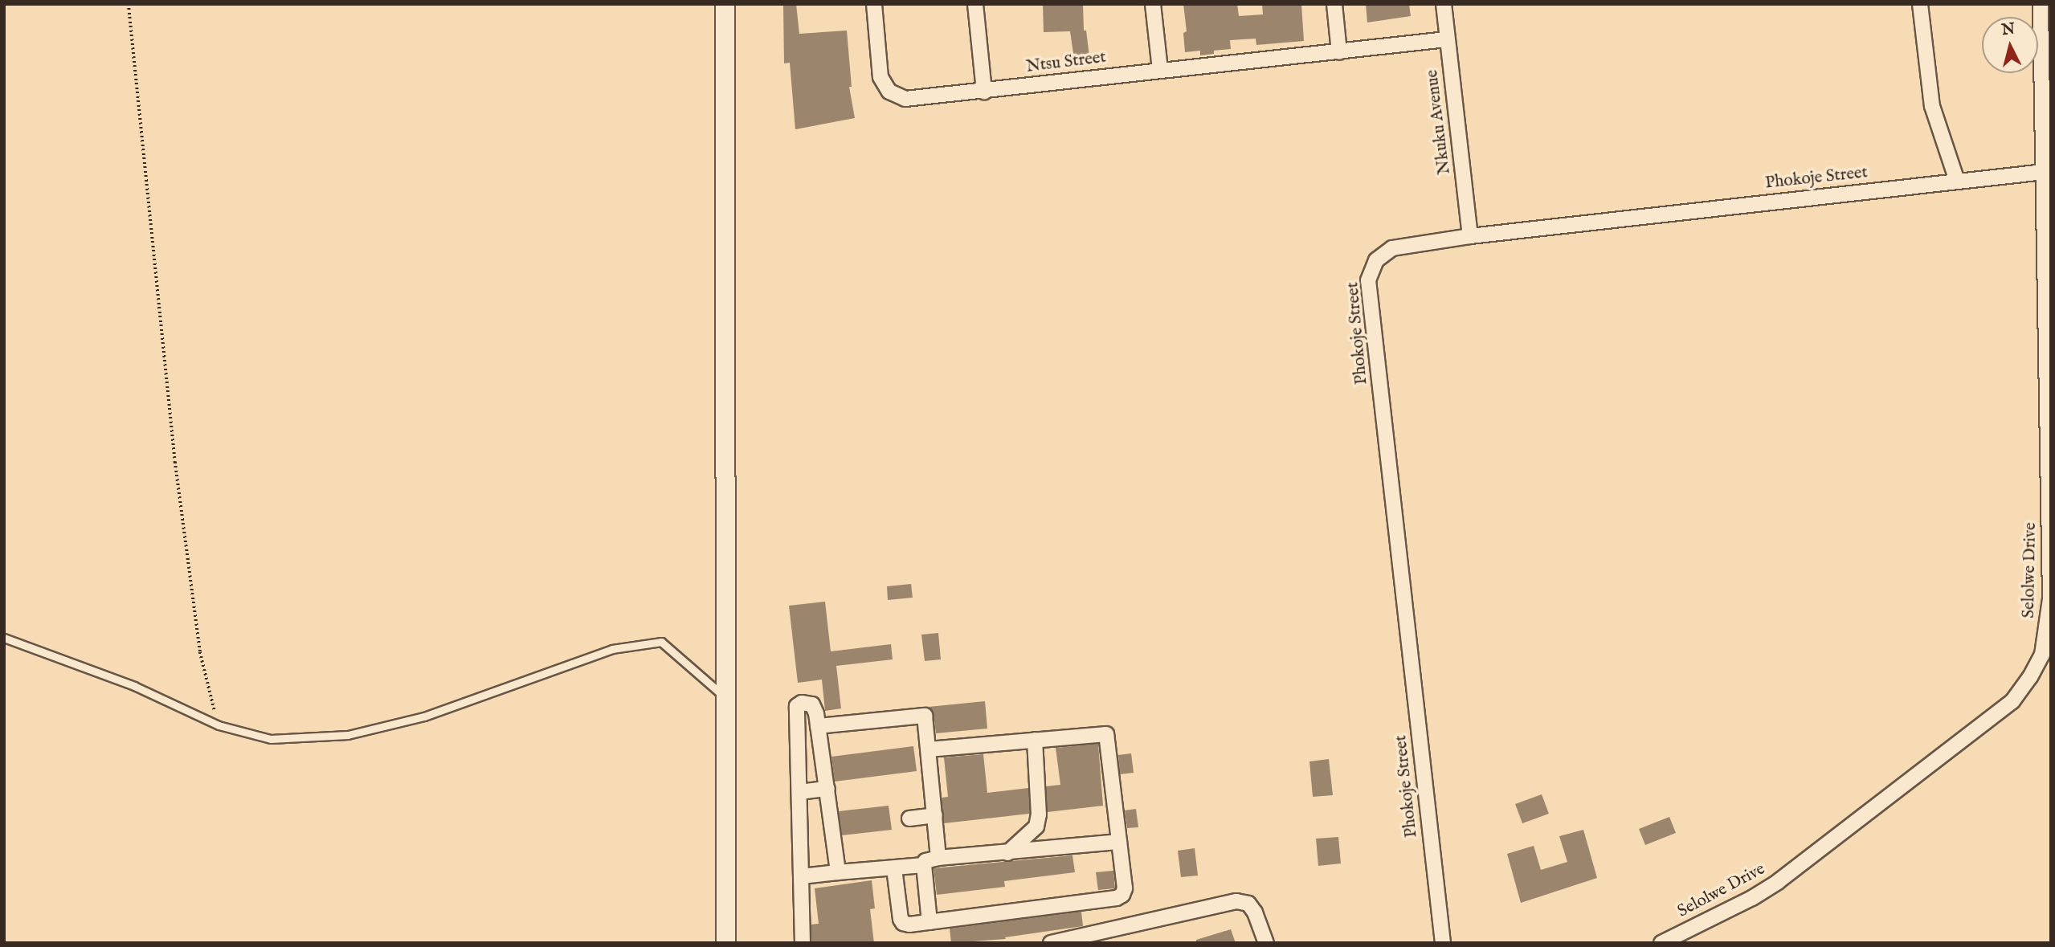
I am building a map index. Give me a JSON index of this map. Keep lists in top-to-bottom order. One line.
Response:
{"streets":{"street":["Ntsu Street","Nkuku Avenue","Phokoje Street","Selolwe Drive"]},"crossings":[["Ntsu Street","Nkuku Avenue"],["Nkuku Avenue","Phokoje Street"],["Phokoje Street","Selolwe Drive"]],"north":"top"}
